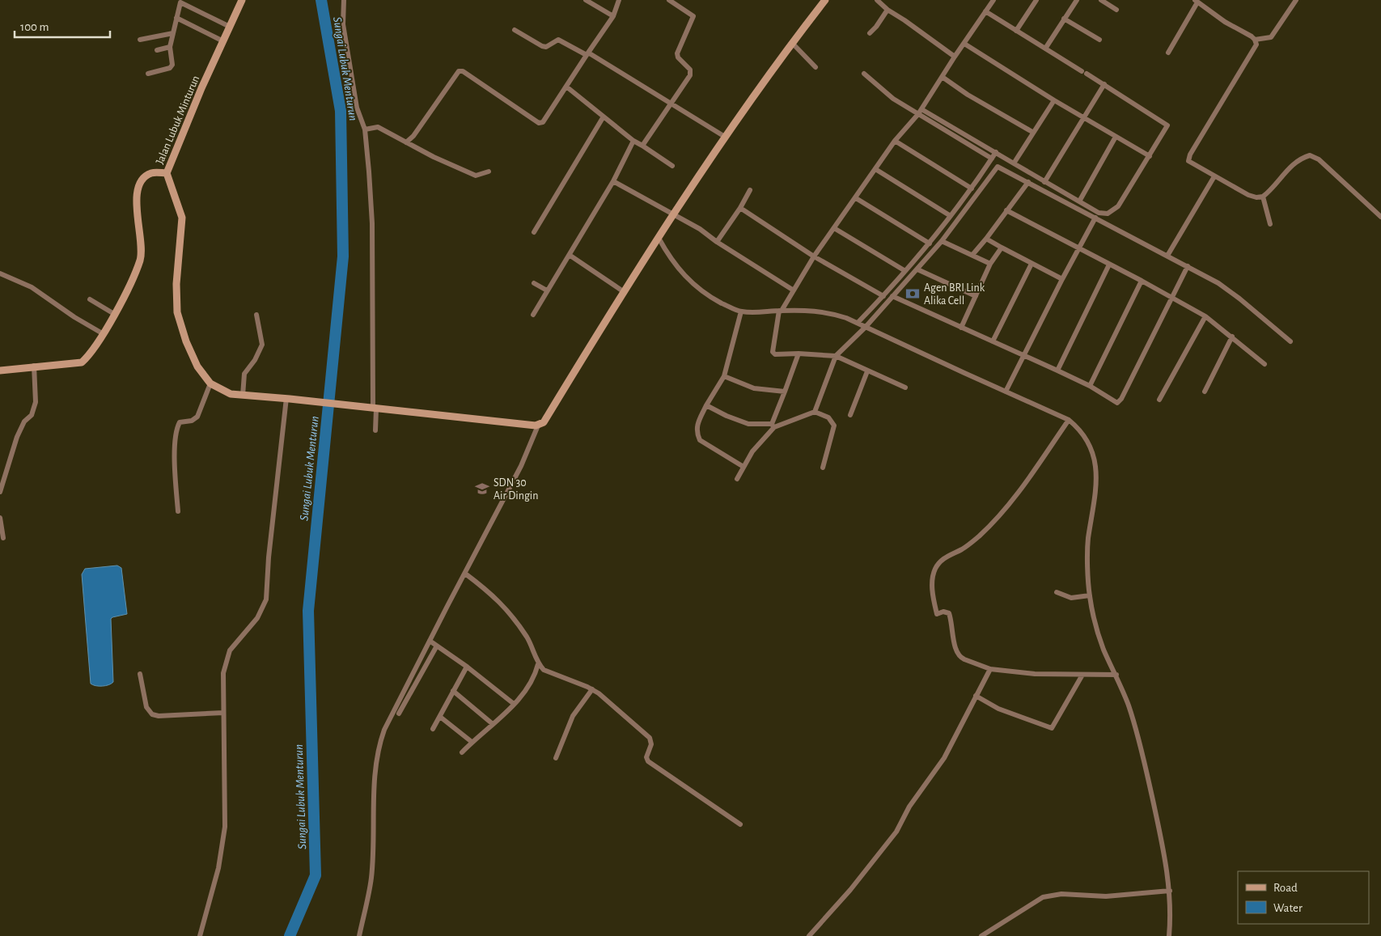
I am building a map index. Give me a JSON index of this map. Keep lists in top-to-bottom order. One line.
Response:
{"streets":{"street":["Jalan Lubuk Minturun"]},"water":["Sungai Lubuk Menturun"],"places":{"bank":["Agen BRI Link Alika Cell"],"school or university":["SDN 30 Air Dingin"]},"legend":["Road","Water"],"scale_bar":"100 m"}
